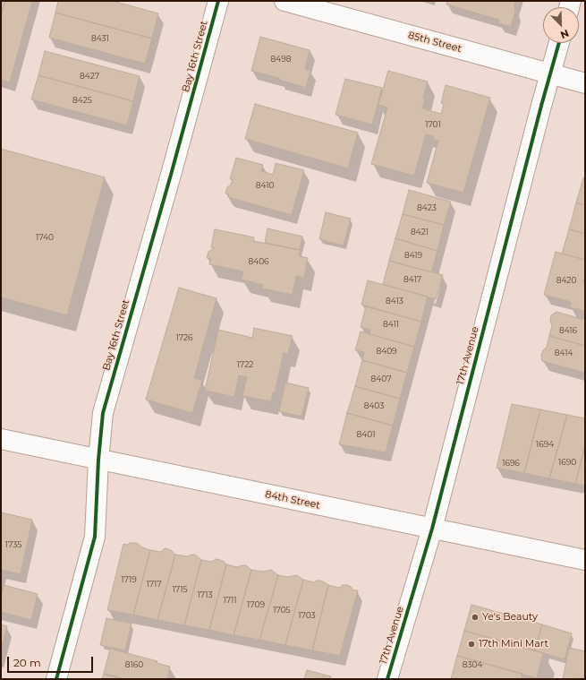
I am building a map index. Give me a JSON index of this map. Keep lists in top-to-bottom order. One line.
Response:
{"streets":{"street":["85th Street","Bay 16th Street","17th Avenue","84th Street"]},"crossings":[["85th Street","17th Avenue"],["Bay 16th Street","84th Street"],["17th Avenue","84th Street"]],"places":["Ye's Beauty","17th Mini Mart"],"house_numbers":["8431","8498","8427","8425","1701","8410","8423","8421","1740","8419","8406","8417","8420","8413","8411","8416","1726","8409","8414","1722","8407","8403","8401","1694","1690","1696","1735","1719","1717","1715","1713","1711","1709","1705","1703","8160","8304"],"scale_bar":"20 m","north":"bottom right"}
